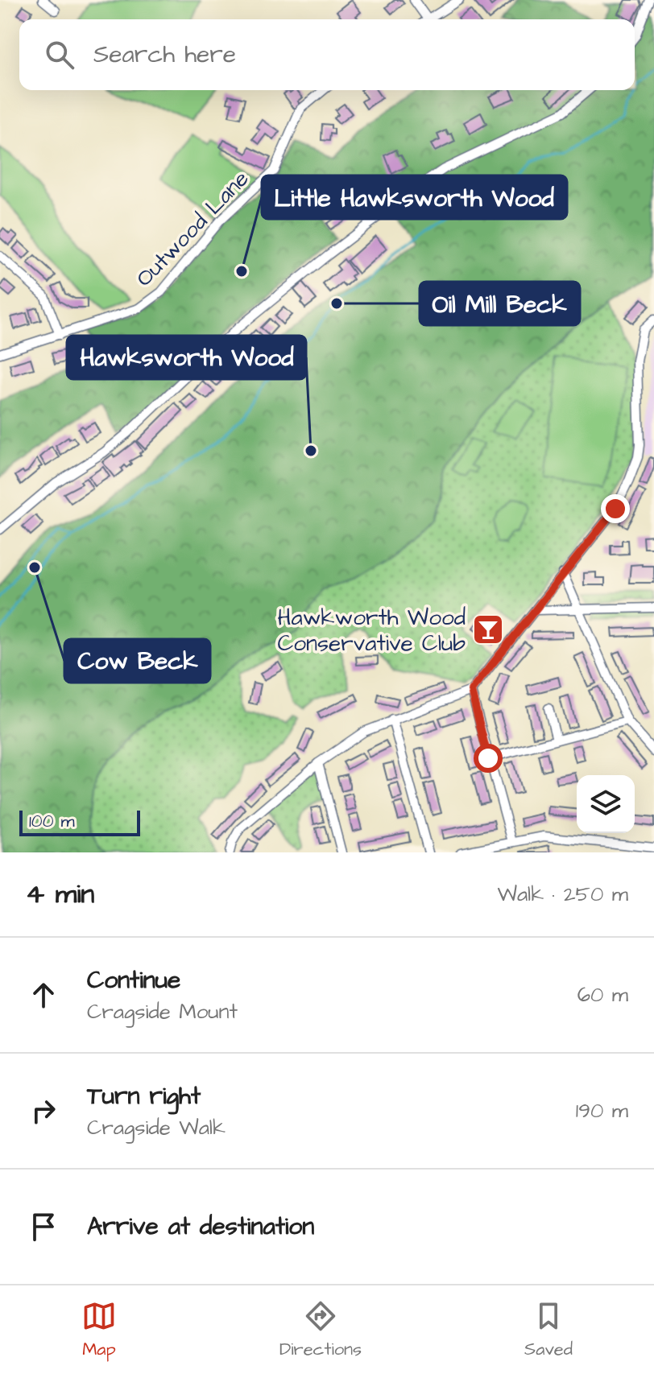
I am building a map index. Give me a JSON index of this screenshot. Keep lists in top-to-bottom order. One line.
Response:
{"streets":{"street":["Outwood Lane"]},"places":{"other":["Little Hawksworth Wood","Oil Mill Beck","Hawksworth Wood","Cow Beck"],"bar":["Hawkworth Wood Conservative Club"]},"scale_bar":"100 m","page":{"search":"Search here","scale":"100 m","heading":["4 min","Walk · 250 m"],"list":[["Continue","Cragside Mount","60 m"],["Turn right","Cragside Walk","190 m"],"Arrive at destination"],"nav":["Map","Directions","Saved"]}}
